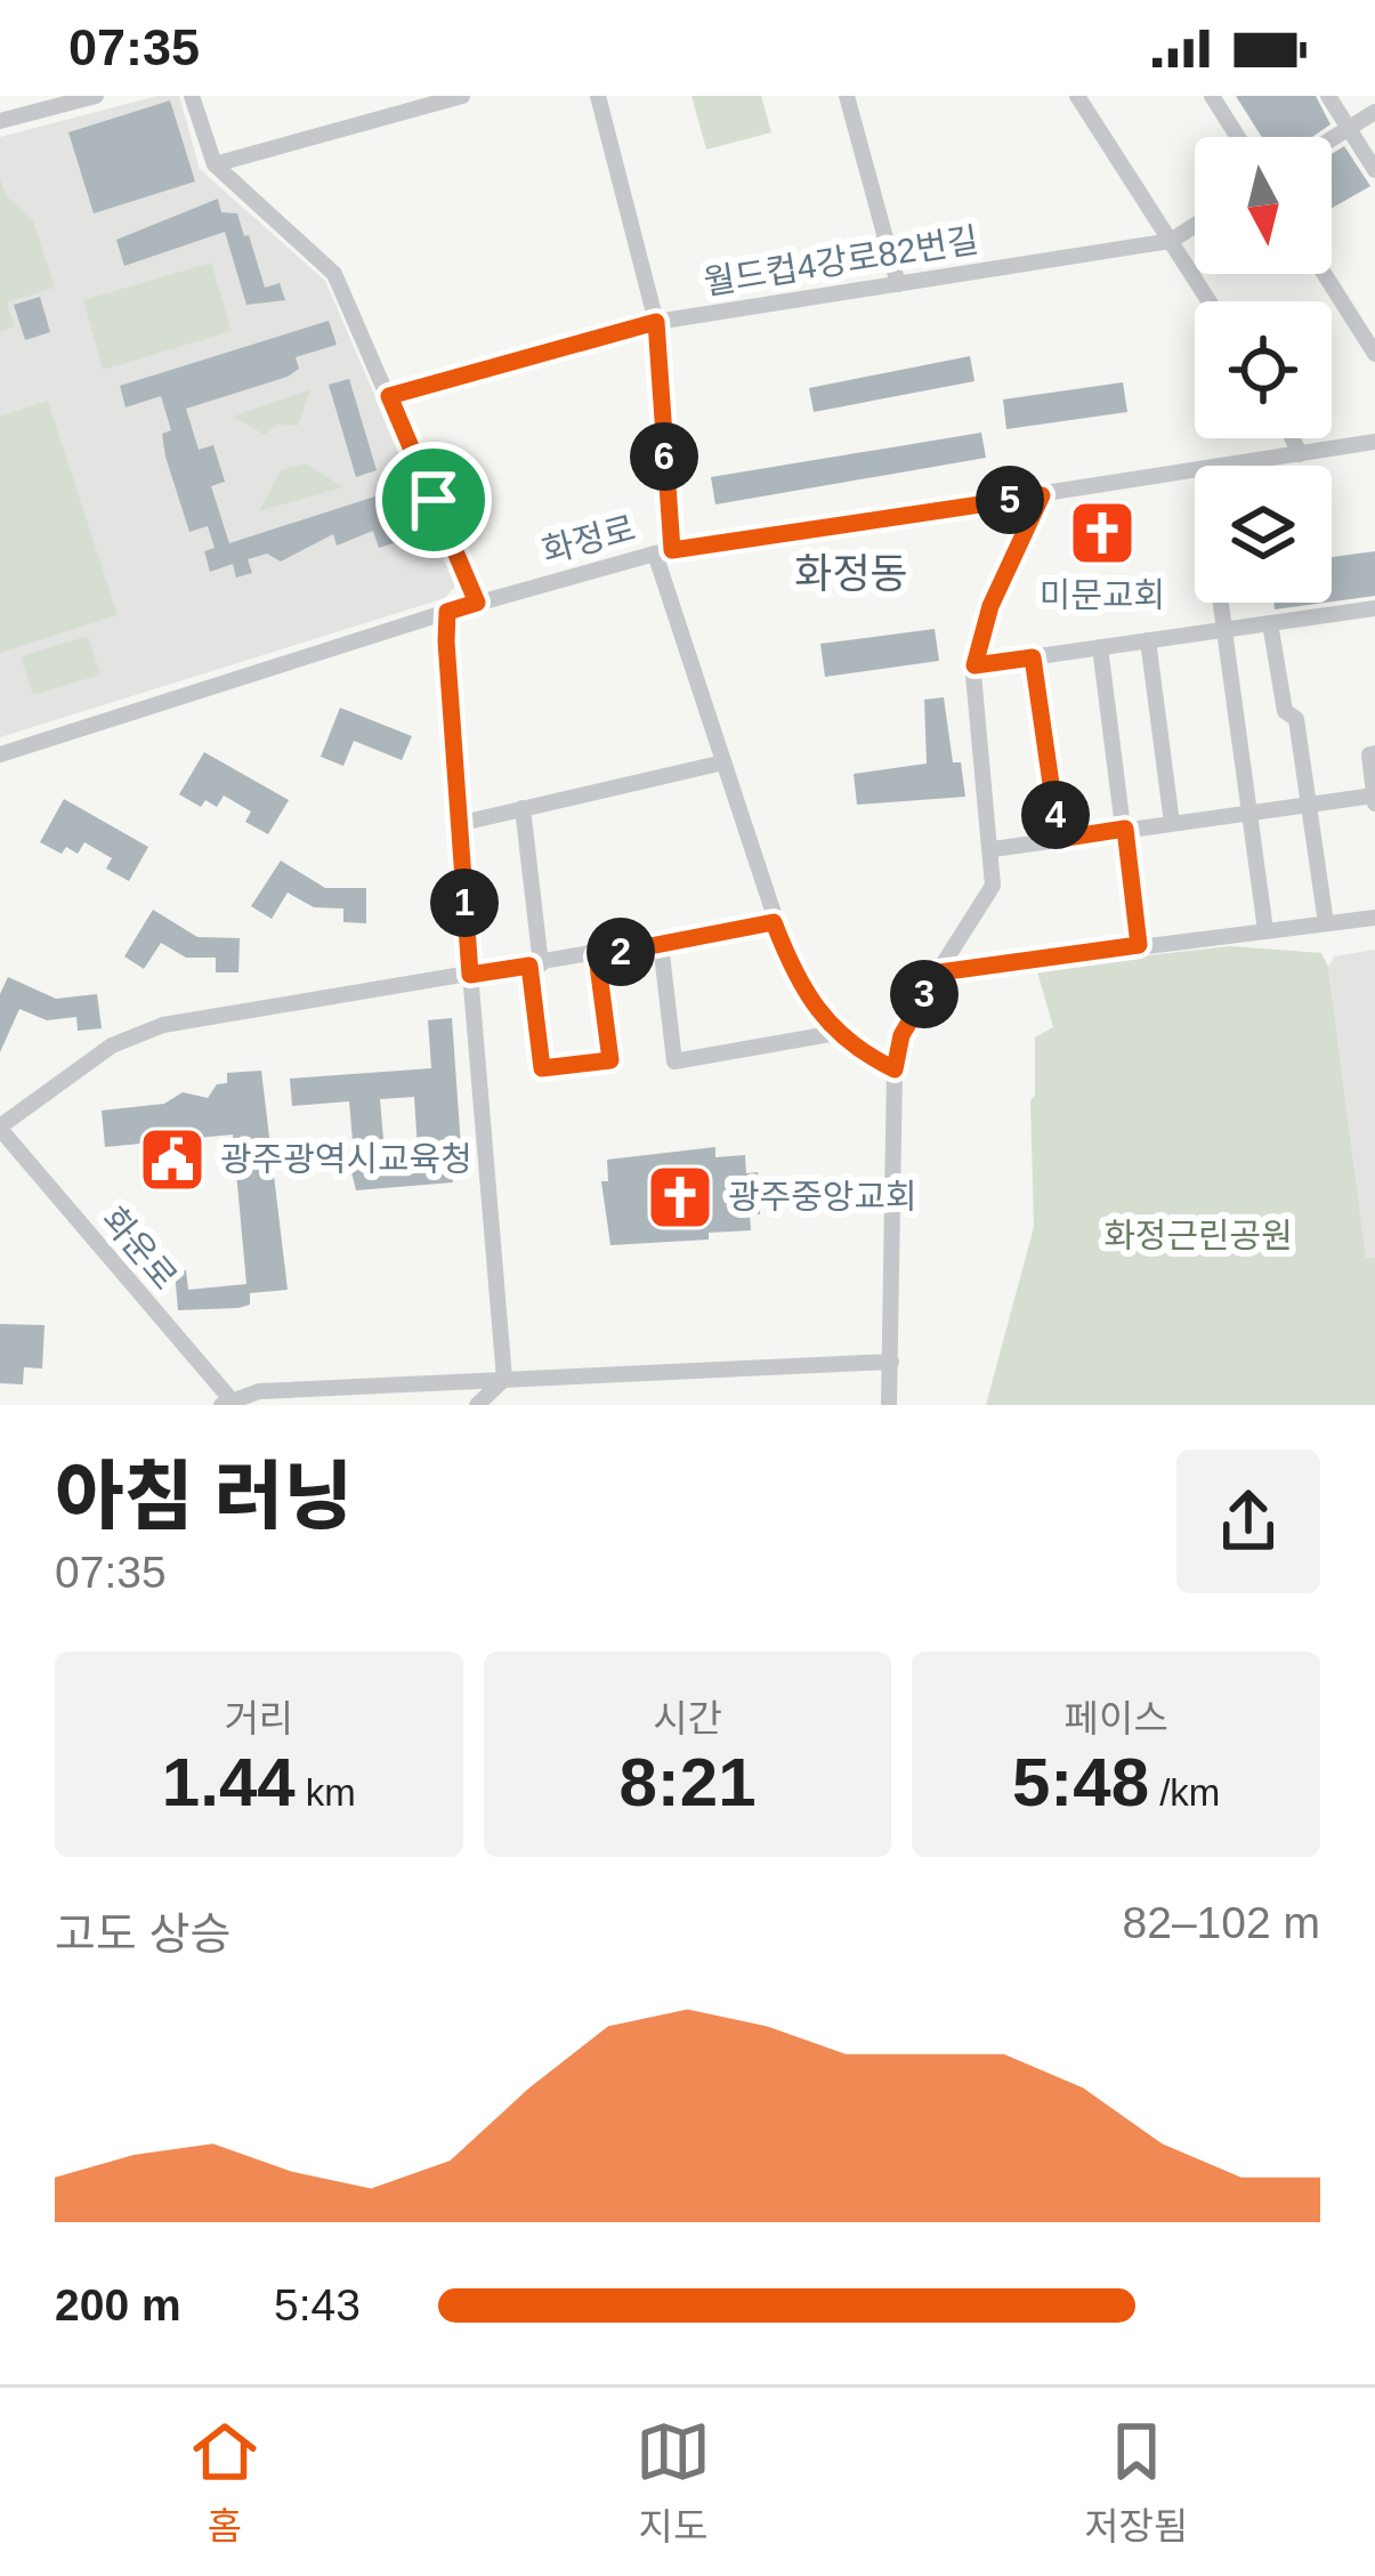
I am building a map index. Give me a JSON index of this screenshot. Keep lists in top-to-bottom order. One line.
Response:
{"streets":{"street":["월드컵4강로82번길","화정로","화운로"]},"districts":["화정동"],"parks":["화정근린공원"],"places":{"church":["미문교회","광주중앙교회"],"public building":["광주광역시교육청"]},"north":"bottom","page":{"status":"07:35","pins":["6","5","4","1","2","3"],"heading":["아침 러닝","07:35"],"stats":[["거리","1.44 km"],["시간","8:21"],["페이스","5:48 /km"]],"chart":["고도 상승","82–102 m"],"list":[{"name":"200 m","note":"5:43"}],"tabs":["홈","지도","저장됨"]}}
